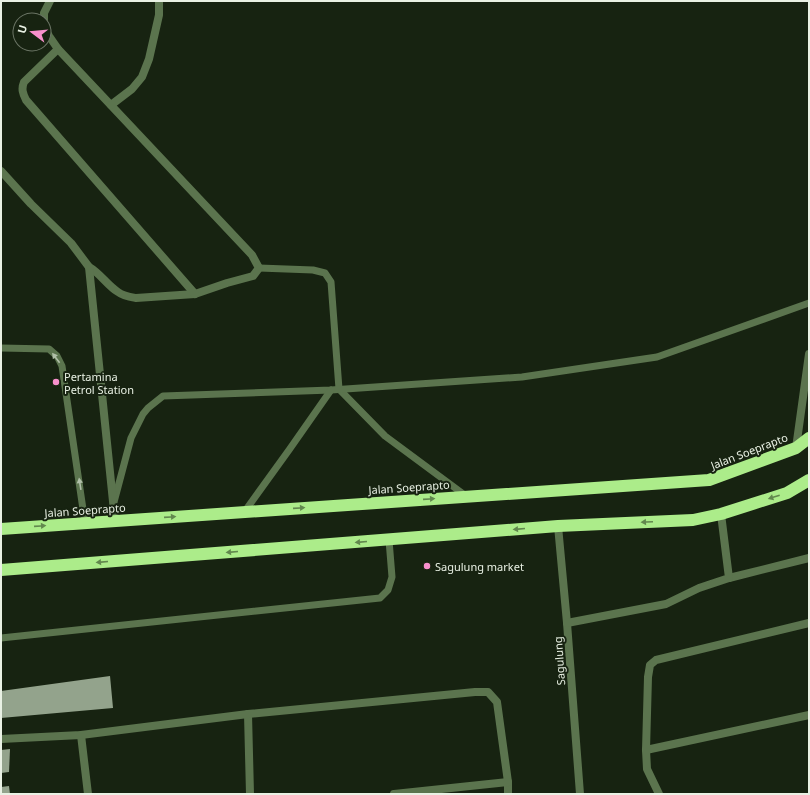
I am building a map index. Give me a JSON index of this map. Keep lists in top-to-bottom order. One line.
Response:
{"streets":{"highway":["Jalan Soeprapto"],"street":["Sagulung"]},"places":["Pertamina Petrol Station","Sagulung market"],"north":"left"}
